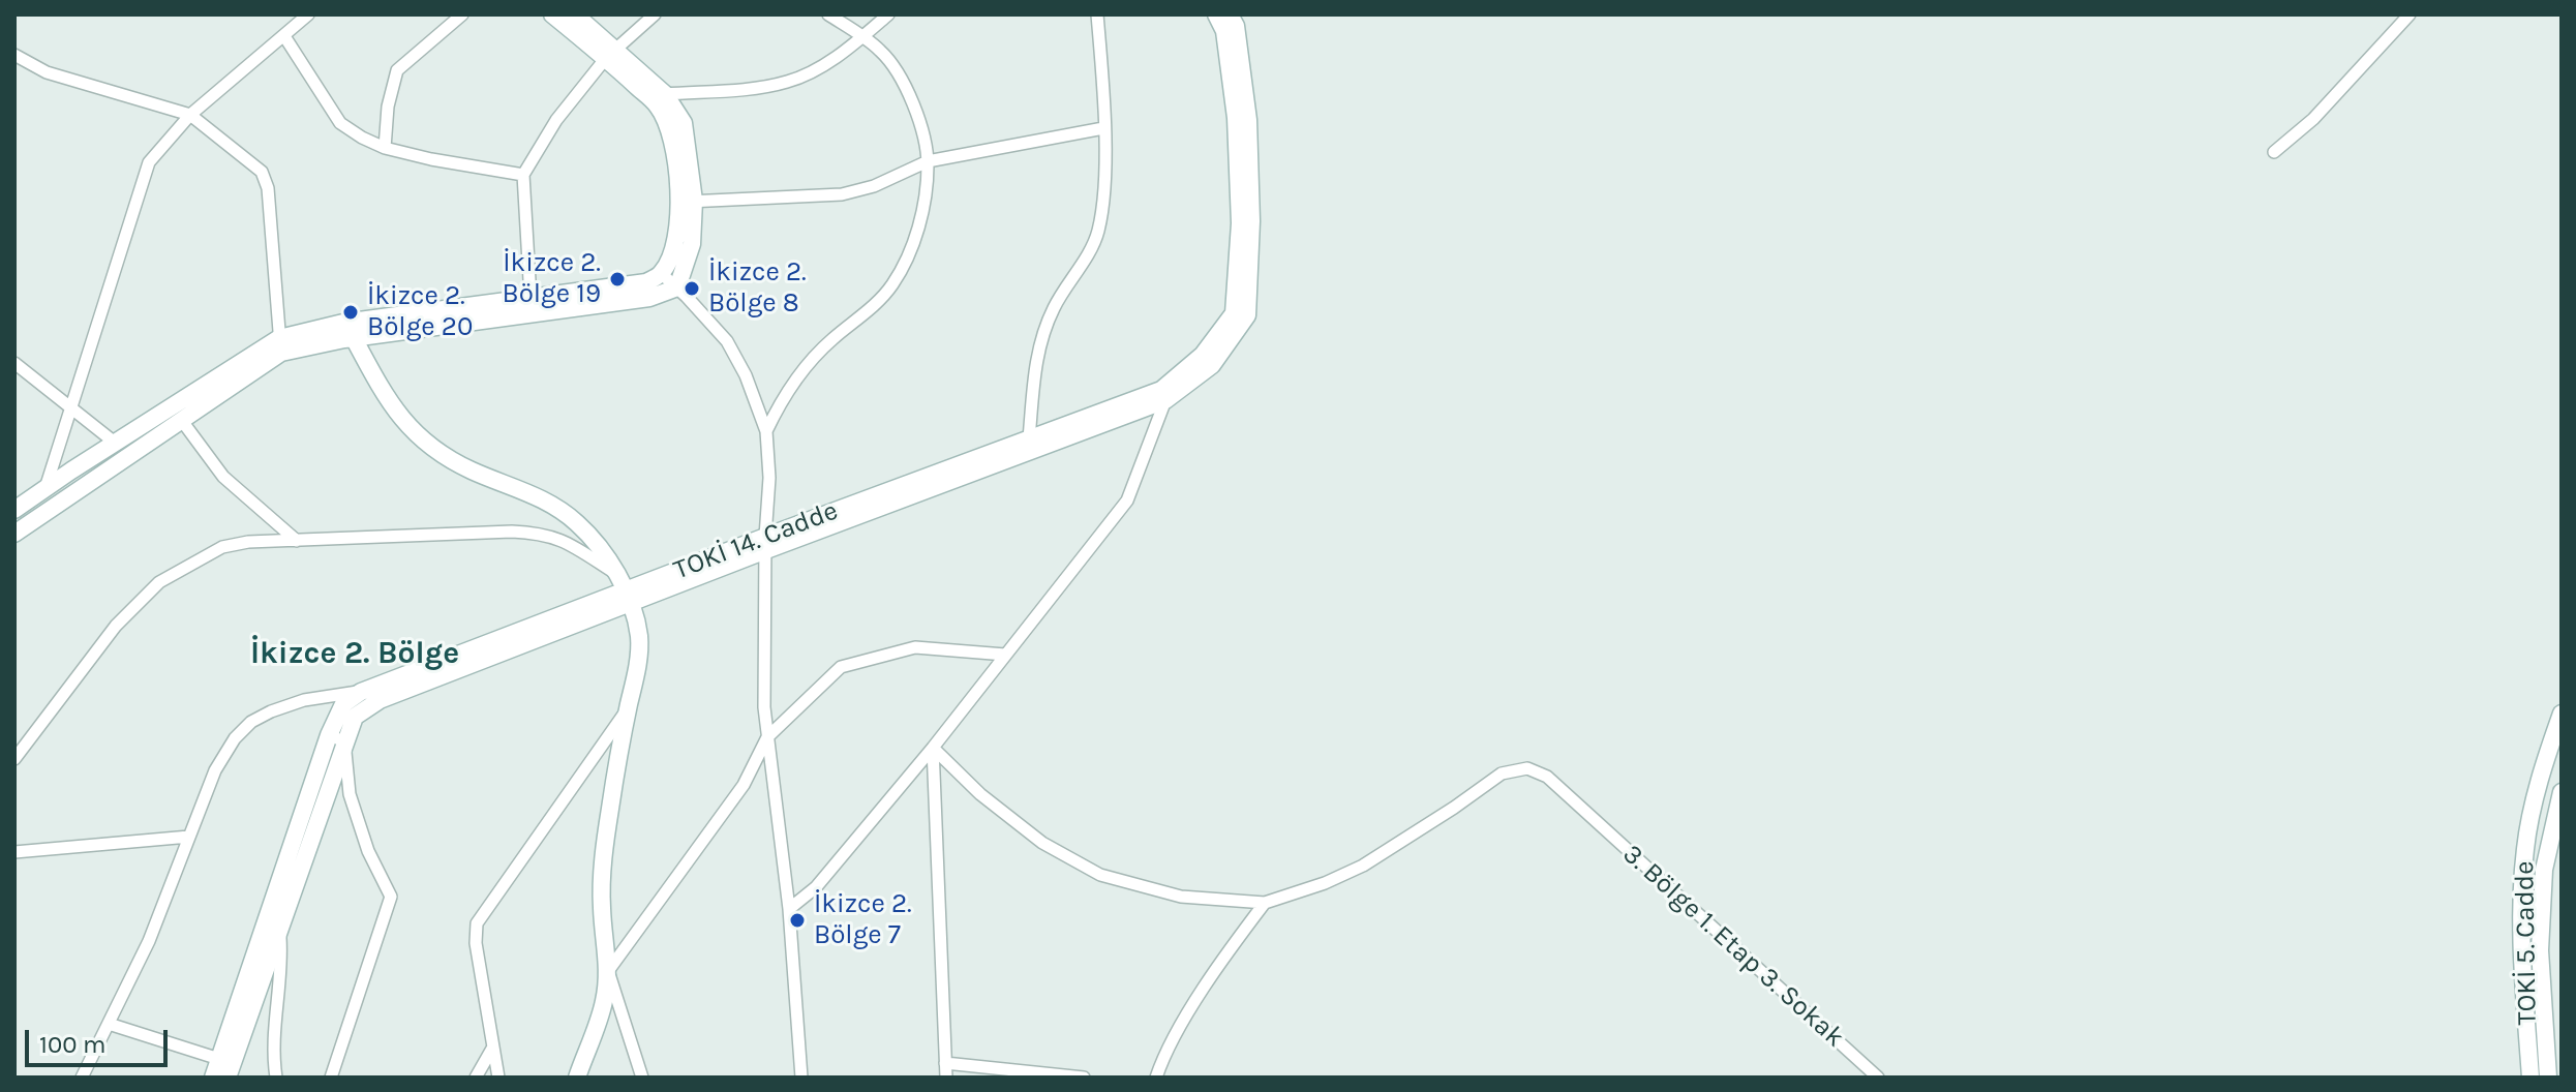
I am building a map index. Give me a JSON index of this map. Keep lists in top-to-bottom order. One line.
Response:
{"streets":{"main road":["TOKİ 14. Cadde","TOKİ 5. Cadde"],"street":["3. Bölge 1. Etap 3. Sokak"]},"districts":["İkizce 2. Bölge"],"places":["İkizce 2. Bölge 19","İkizce 2. Bölge 8","İkizce 2. Bölge 20","İkizce 2. Bölge 7"],"scale_bar":"100 m"}
